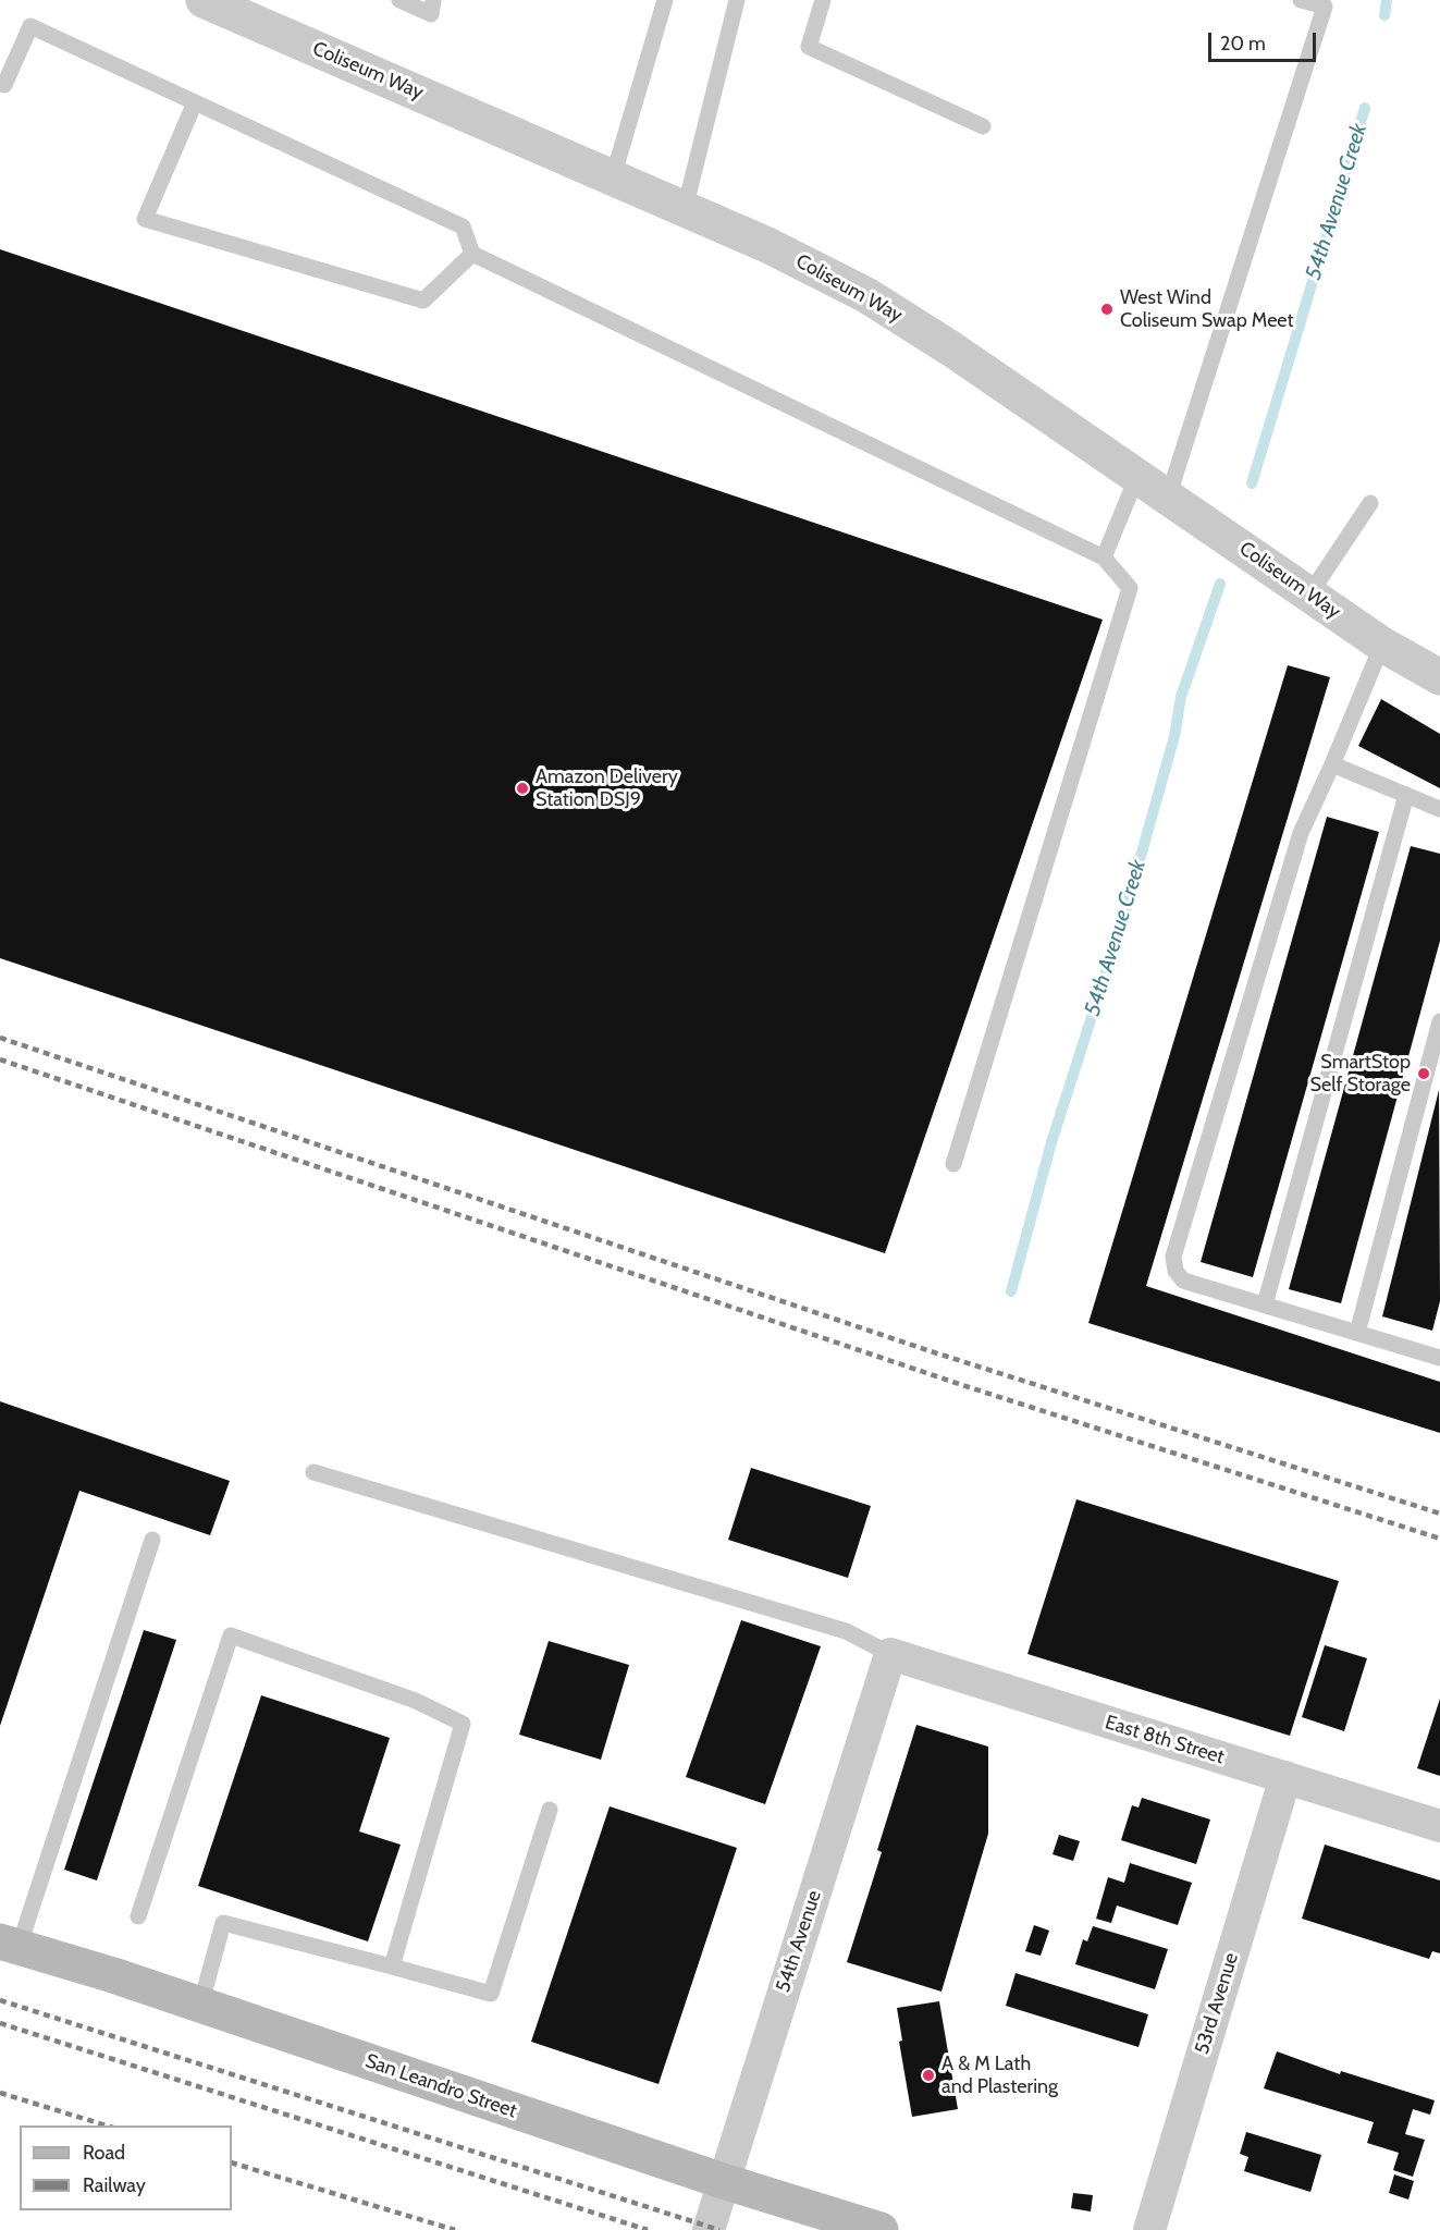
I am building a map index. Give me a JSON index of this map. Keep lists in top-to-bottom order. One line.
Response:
{"streets":{"main road":["San Leandro Street"],"street":["Coliseum Way","East 8th Street","54th Avenue","53rd Avenue"]},"crossings":[["East 8th Street","54th Avenue"],["East 8th Street","53rd Avenue"],["54th Avenue","San Leandro Street"]],"water":["54th Avenue Creek"],"places":["West Wind Coliseum Swap Meet","Amazon Delivery Station DSJ9","SmartStop Self Storage","A & M Lath and Plastering"],"legend":["Road","Railway"],"scale_bar":"20 m"}
